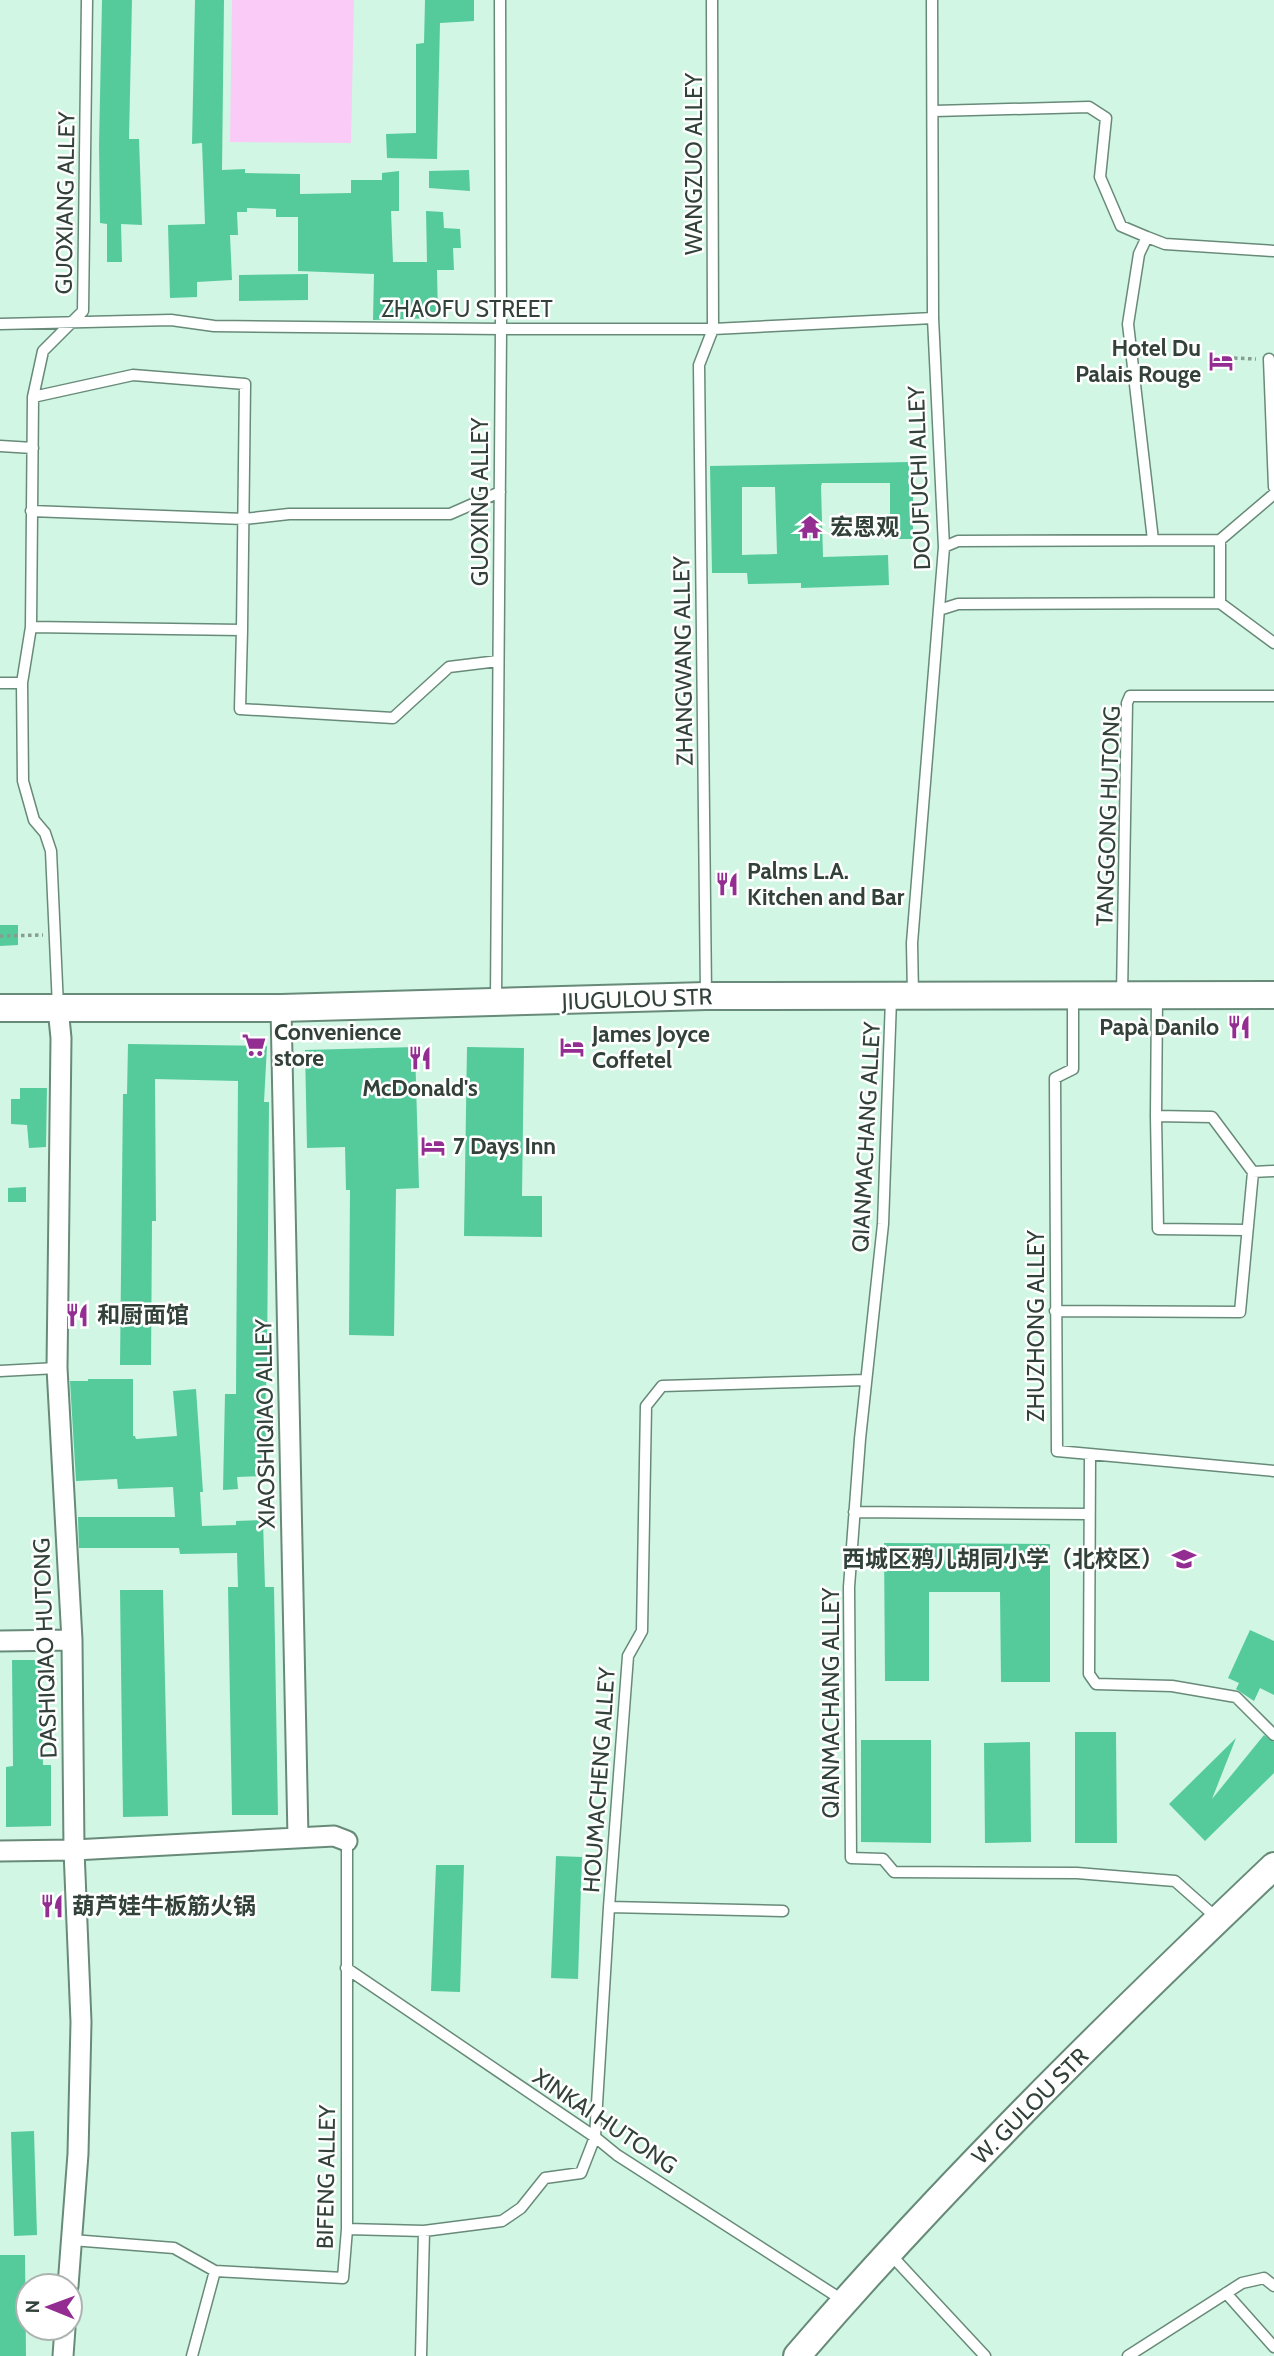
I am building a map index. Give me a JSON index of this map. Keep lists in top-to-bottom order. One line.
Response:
{"streets":{"main road":["JIUGULOU STR","W. GULOU STR"],"street":["XIAOSHIQIAO ALLEY","DASHIQIAO HUTONG"],"lane":["WANGZUO ALLEY","GUOXIANG ALLEY","ZHAOFU STREET","DOUFUCHI ALLEY","GUOXING ALLEY","ZHANGWANG ALLEY","TANGGONG HUTONG","QIANMACHANG ALLEY","ZHUZHONG ALLEY","HOUMACHENG ALLEY","XINKAI HUTONG","BIFENG ALLEY"]},"crossings":[["WANGZUO ALLEY","ZHAOFU STREET"],["WANGZUO ALLEY","ZHANGWANG ALLEY"],["GUOXIANG ALLEY","ZHAOFU STREET"],["GUOXIANG ALLEY","JIUGULOU STR"],["GUOXIANG ALLEY","DASHIQIAO HUTONG"],["ZHAOFU STREET","DOUFUCHI ALLEY"],["ZHAOFU STREET","GUOXING ALLEY"],["ZHAOFU STREET","ZHANGWANG ALLEY"],["DOUFUCHI ALLEY","JIUGULOU STR"],["DOUFUCHI ALLEY","QIANMACHANG ALLEY"],["GUOXING ALLEY","JIUGULOU STR"],["ZHANGWANG ALLEY","JIUGULOU STR"],["TANGGONG HUTONG","JIUGULOU STR"],["JIUGULOU STR","QIANMACHANG ALLEY"],["JIUGULOU STR","ZHUZHONG ALLEY"],["JIUGULOU STR","XIAOSHIQIAO ALLEY"],["JIUGULOU STR","DASHIQIAO HUTONG"],["QIANMACHANG ALLEY","HOUMACHENG ALLEY"],["QIANMACHANG ALLEY","W. GULOU STR"],["DASHIQIAO HUTONG","BIFENG ALLEY"],["HOUMACHENG ALLEY","XINKAI HUTONG"],["W. GULOU STR","XINKAI HUTONG"],["XINKAI HUTONG","BIFENG ALLEY"]],"places":{"hotel":["Hotel Du Palais Rouge","James Joyce Coffetel","7 Days Inn"],"temple":["宏恩观"],"restaurant":["Palms L.A. Kitchen and Bar","Papà Danilo","McDonald's","和厨面馆","葫芦娃牛板筋火锅"],"supermarket":["Convenience store"],"school or university":["西城区鸦儿胡同小学（北校区）"]},"north":"left"}
